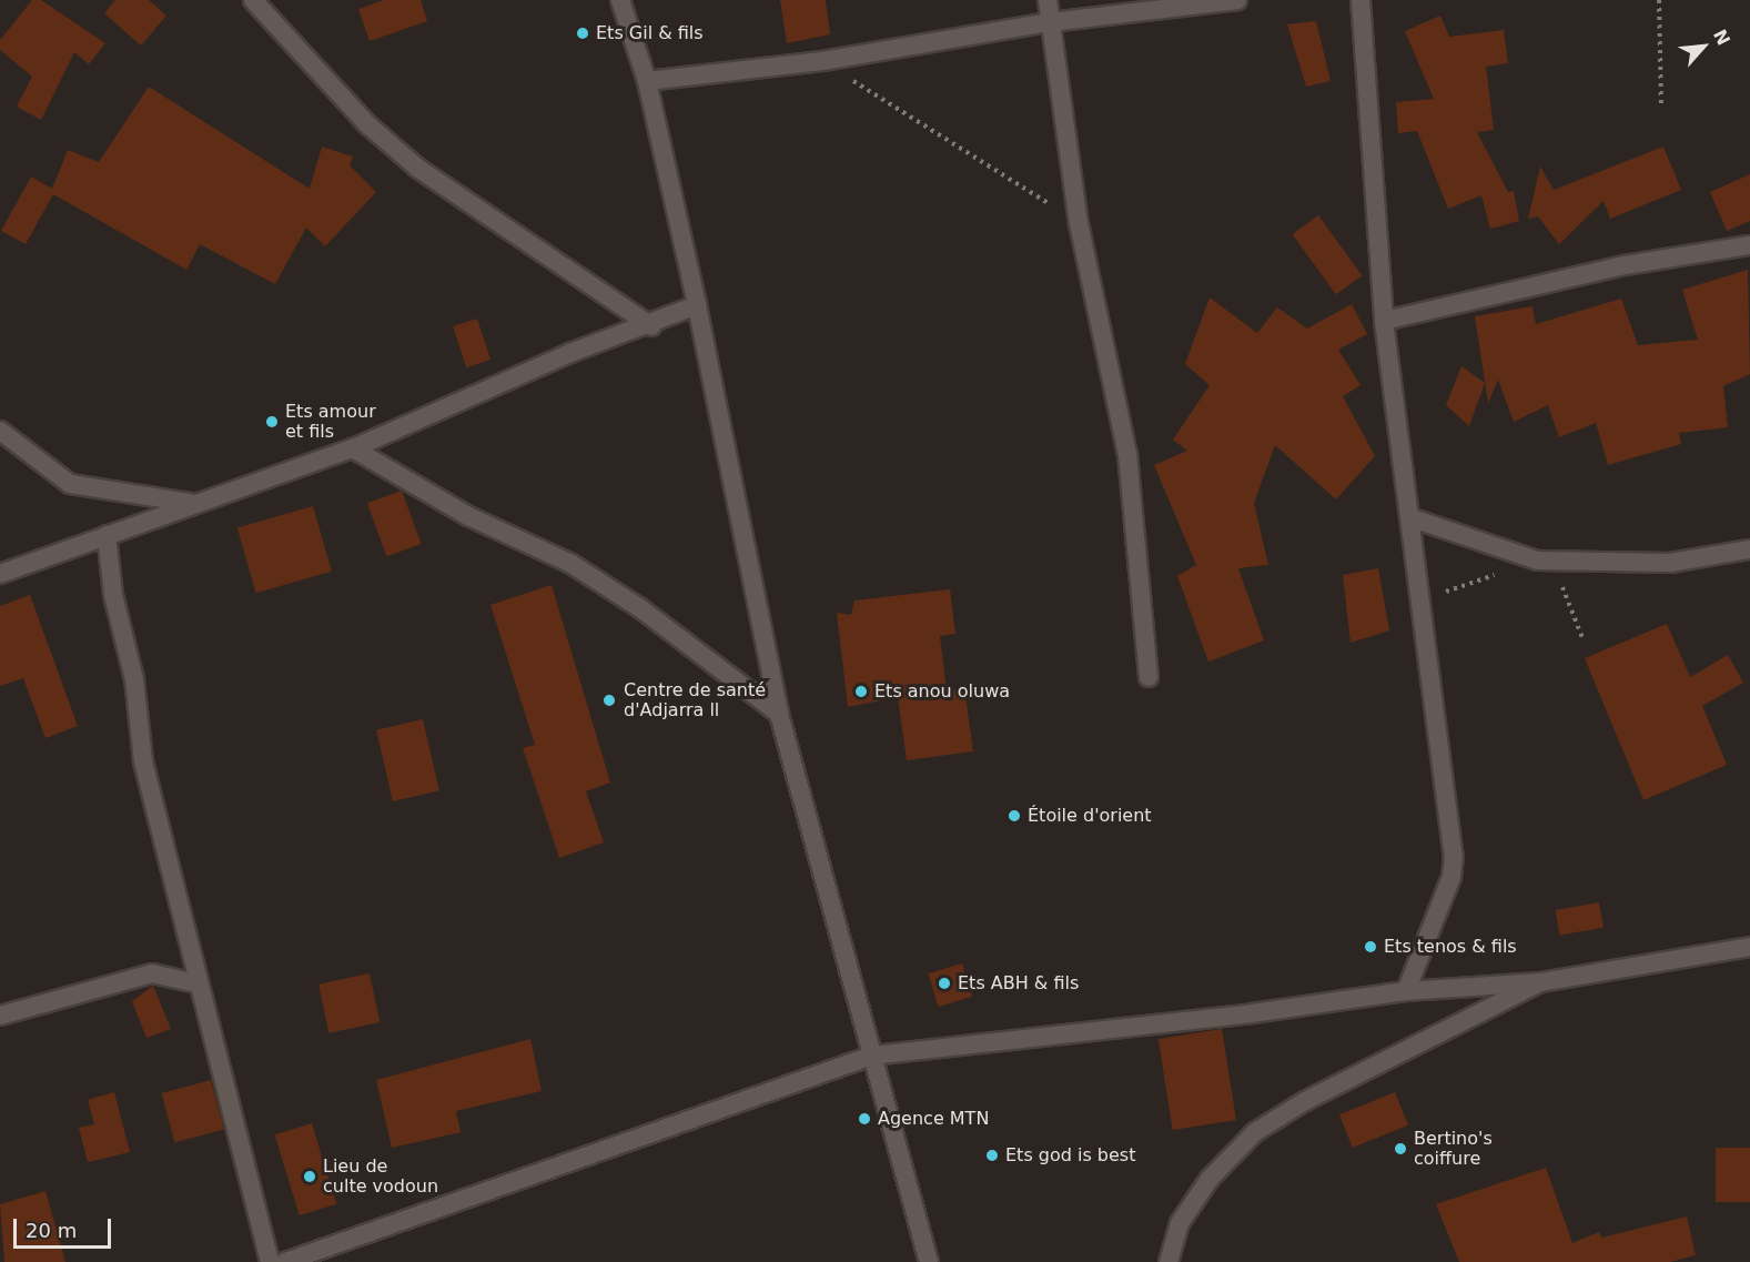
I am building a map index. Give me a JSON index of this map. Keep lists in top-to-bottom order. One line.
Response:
{"places":["Ets Gil & fils","Ets amour et fils","Ets anou oluwa","Centre de santé d'Adjarra ll","Étoile d'orient","Ets tenos & fils","Ets ABH & fils","Agence MTN","Bertino's coiffure","Ets god is best","Lieu de culte vodoun"],"scale_bar":"20 m","north":"top right"}
